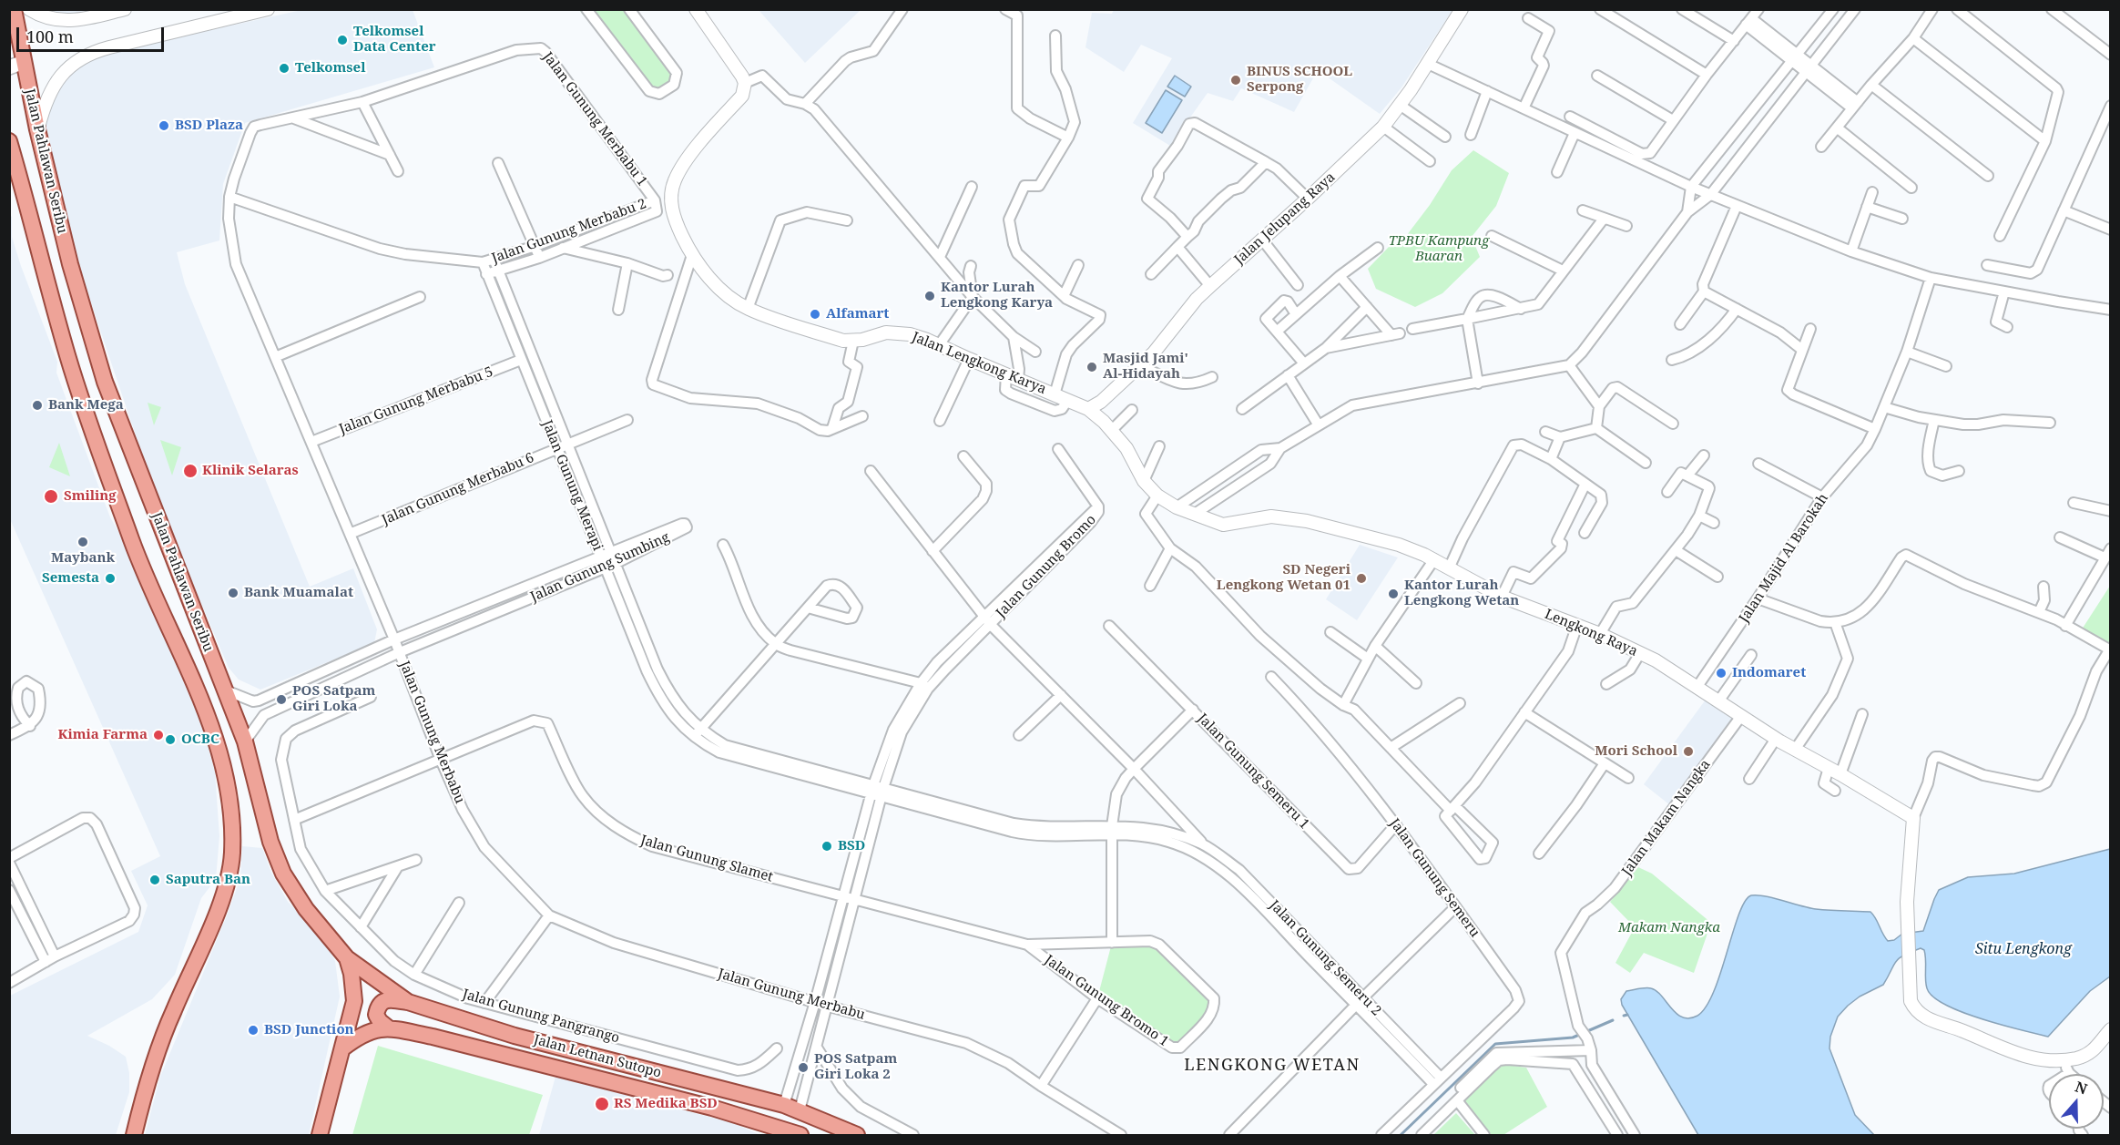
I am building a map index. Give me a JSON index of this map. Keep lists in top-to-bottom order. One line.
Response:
{"streets":{"main road":["Jalan Pahlawan Seribu","Jalan Letnan Sutopo"],"street":["Jalan Gunung Merbabu 1","Jalan Jelupang Raya","Jalan Gunung Merbabu 2","Jalan Lengkong Karya","Jalan Gunung Merbabu 5","Jalan Gunung Merapi","Jalan Gunung Merbabu 6","Jalan Majid Al Barokah","Jalan Gunung Bromo","Jalan Gunung Sumbing","Lengkong Raya","Jalan Gunung Merbabu","Jalan Gunung Semeru 1","Jalan Makam Nangka","Jalan Gunung Slamet","Jalan Gunung Semeru","Jalan Gunung Semeru 2","Jalan Gunung Bromo 1","Jalan Gunung Pangrango"]},"crossings":[["Jalan Gunung Merbabu 1","Jalan Gunung Merbabu 2"],["Jalan Gunung Merbabu 1","Jalan Gunung Merbabu"],["Jalan Pahlawan Seribu","Jalan Gunung Sumbing"],["Jalan Pahlawan Seribu","Jalan Letnan Sutopo"],["Jalan Jelupang Raya","Jalan Lengkong Karya"],["Jalan Jelupang Raya","Lengkong Raya"],["Jalan Gunung Merbabu 2","Jalan Gunung Merapi"],["Jalan Gunung Merbabu 2","Jalan Gunung Merbabu"],["Jalan Lengkong Karya","Lengkong Raya"],["Jalan Gunung Merbabu 5","Jalan Gunung Merapi"],["Jalan Gunung Merbabu 5","Jalan Gunung Merbabu"],["Jalan Gunung Merapi","Jalan Gunung Merbabu 6"],["Jalan Gunung Merapi","Jalan Gunung Bromo"],["Jalan Gunung Merapi","Jalan Gunung Sumbing"],["Jalan Gunung Merapi","Jalan Gunung Semeru 2"],["Jalan Gunung Merbabu 6","Jalan Gunung Merbabu"],["Jalan Majid Al Barokah","Lengkong Raya"],["Jalan Gunung Bromo","Jalan Gunung Merbabu"],["Jalan Gunung Bromo","Jalan Gunung Slamet"],["Jalan Gunung Bromo","Jalan Gunung Semeru 2"],["Jalan Gunung Bromo","Jalan Gunung Bromo 1"],["Jalan Gunung Bromo","Jalan Letnan Sutopo"],["Jalan Gunung Sumbing","Jalan Gunung Merbabu"],["Lengkong Raya","Jalan Makam Nangka"],["Jalan Gunung Merbabu","Jalan Gunung Slamet"],["Jalan Gunung Semeru 1","Jalan Gunung Semeru"],["Jalan Gunung Slamet","Jalan Gunung Bromo 1"],["Jalan Gunung Slamet","Jalan Gunung Pangrango"],["Jalan Gunung Semeru","Jalan Gunung Semeru 2"]],"districts":["LENGKONG WETAN"],"water":["Situ Lengkong"],"parks":["TPBU Kampung Buaran","Makam Nangka"],"places":["Telkomsel Data Center","Telkomsel","BINUS SCHOOL Serpong","BSD Plaza","Kantor Lurah Lengkong Karya","Alfamart","Masjid Jami' Al-Hidayah","Bank Mega","Klinik Selaras","Smiling","Maybank","Semesta","SD Negeri Lengkong Wetan 01","Bank Muamalat","Kantor Lurah Lengkong Wetan","Indomaret","POS Satpam Giri Loka","Kimia Farma","OCBC","Mori School","BSD","Saputra Ban","BSD Junction","POS Satpam Giri Loka 2","RS Medika BSD"],"scale_bar":"100 m","north":"top"}
